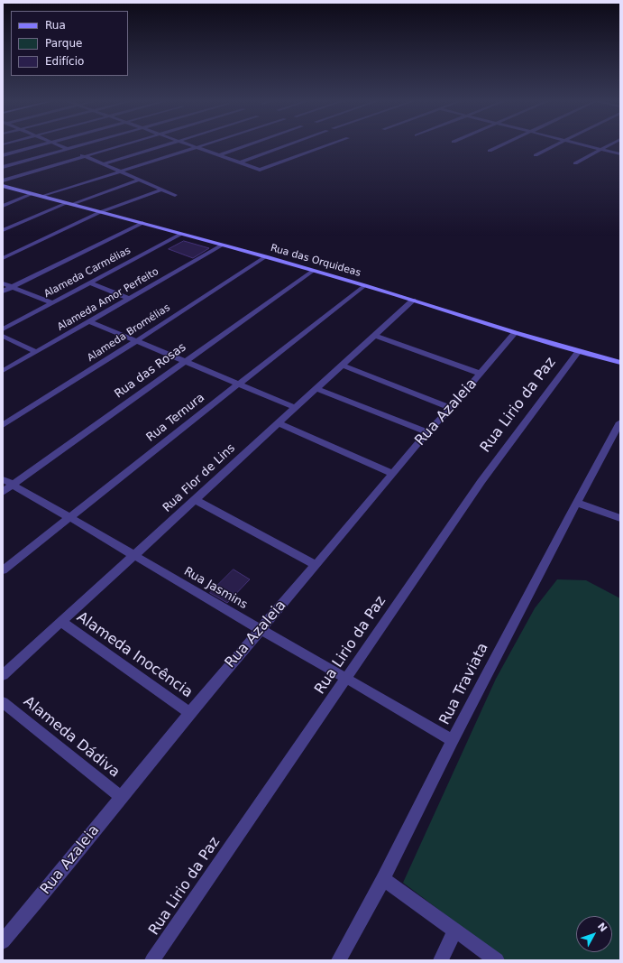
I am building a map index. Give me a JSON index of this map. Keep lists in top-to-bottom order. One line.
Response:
{"streets":{"street":["Rua das Orquideas","Alameda Carmélias","Alameda Amor Perfeito","Alameda Bromélias","Rua das Rosas","Rua Lirio da Paz","Rua Azaleia","Rua Ternura","Rua Flor de Lins","Rua Jasmins","Alameda Inocência","Rua Traviata","Alameda Dádiva"]},"crossings":[["Rua das Orquideas","Alameda Carmélias"],["Rua das Orquideas","Alameda Amor Perfeito"],["Rua das Orquideas","Alameda Bromélias"],["Rua das Orquideas","Rua das Rosas"],["Rua das Orquideas","Rua Lirio da Paz"],["Rua das Orquideas","Rua Azaleia"],["Rua das Orquideas","Rua Ternura"],["Rua das Orquideas","Rua Flor de Lins"],["Rua das Rosas","Rua Jasmins"],["Rua Lirio da Paz","Rua Jasmins"],["Rua Azaleia","Rua Jasmins"],["Rua Azaleia","Alameda Inocência"],["Rua Azaleia","Alameda Dádiva"],["Rua Ternura","Rua Jasmins"],["Rua Flor de Lins","Rua Jasmins"],["Rua Flor de Lins","Alameda Inocência"],["Rua Jasmins","Rua Traviata"]],"legend":["Rua","Parque","Edifício"],"north":"top right"}
